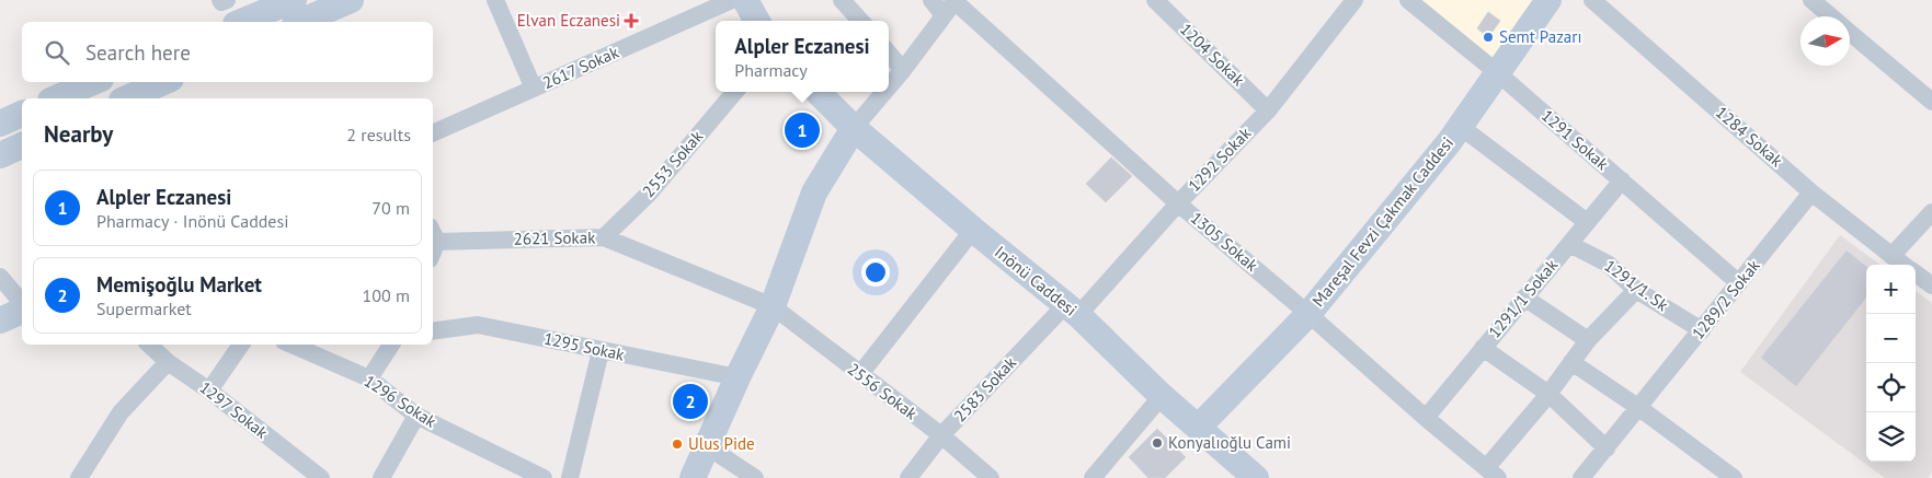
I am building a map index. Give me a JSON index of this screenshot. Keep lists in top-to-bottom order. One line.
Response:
{"streets":{"street":["1204 Sokak","2617 Sokak","1284 Sokak","1291 Sokak","1292 Sokak","2553 Sokak","Mareşal Fevzi Çakmak Caddesi","2621 Sokak","1305 Sokak","Inönü Caddesi","1291/1. Sk","1291/1 Sokak","1289/2 Sokak","1295 Sokak","2583 Sokak","2556 Sokak","1296 Sokak","1297 Sokak"]},"crossings":[["1204 Sokak","1292 Sokak"],["1284 Sokak","1289/2 Sokak"],["1291 Sokak","Mareşal Fevzi Çakmak Caddesi"],["1291 Sokak","1291/1 Sokak"],["1291 Sokak","1289/2 Sokak"],["1292 Sokak","1305 Sokak"],["1292 Sokak","Inönü Caddesi"],["1292 Sokak","2583 Sokak"],["2553 Sokak","2621 Sokak"],["Mareşal Fevzi Çakmak Caddesi","1305 Sokak"],["Mareşal Fevzi Çakmak Caddesi","Inönü Caddesi"],["2621 Sokak","2556 Sokak"],["1305 Sokak","1291/1 Sokak"],["Inönü Caddesi","2583 Sokak"],["1291/1. Sk","1291/1 Sokak"],["1291/1. Sk","1289/2 Sokak"],["2583 Sokak","2556 Sokak"]],"places":{"health":["Elvan Eczanesi"],"other":["Semt Pazarı","Konyalıoğlu Cami","Ulus Pide"]},"north":"right","page":{"popup":["Alpler Eczanesi","Pharmacy"],"search":"Search here","heading":["Nearby","2 results"],"pins":["1","2"],"list":[{"mark":"1","name":"Alpler Eczanesi","note":"Pharmacy · Inönü Caddesi","value":"70 m"},{"mark":"2","name":"Memişoğlu Market","note":"Supermarket","value":"100 m"}],"map_buttons":["+","−"]}}
